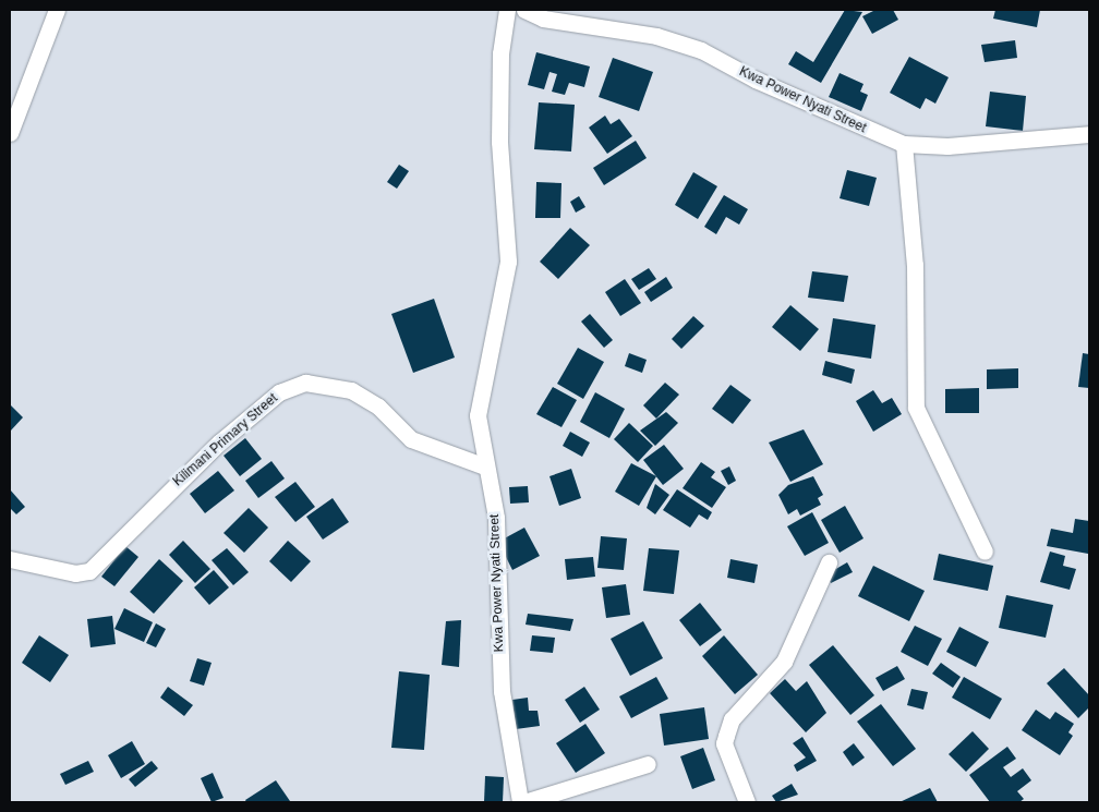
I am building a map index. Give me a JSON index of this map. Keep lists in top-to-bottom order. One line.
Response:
{"streets":{"street":["Kwa Power Nyati Street","Kilimani Primary Street"]},"crossings":[["Kwa Power Nyati Street","Kilimani Primary Street"]]}
